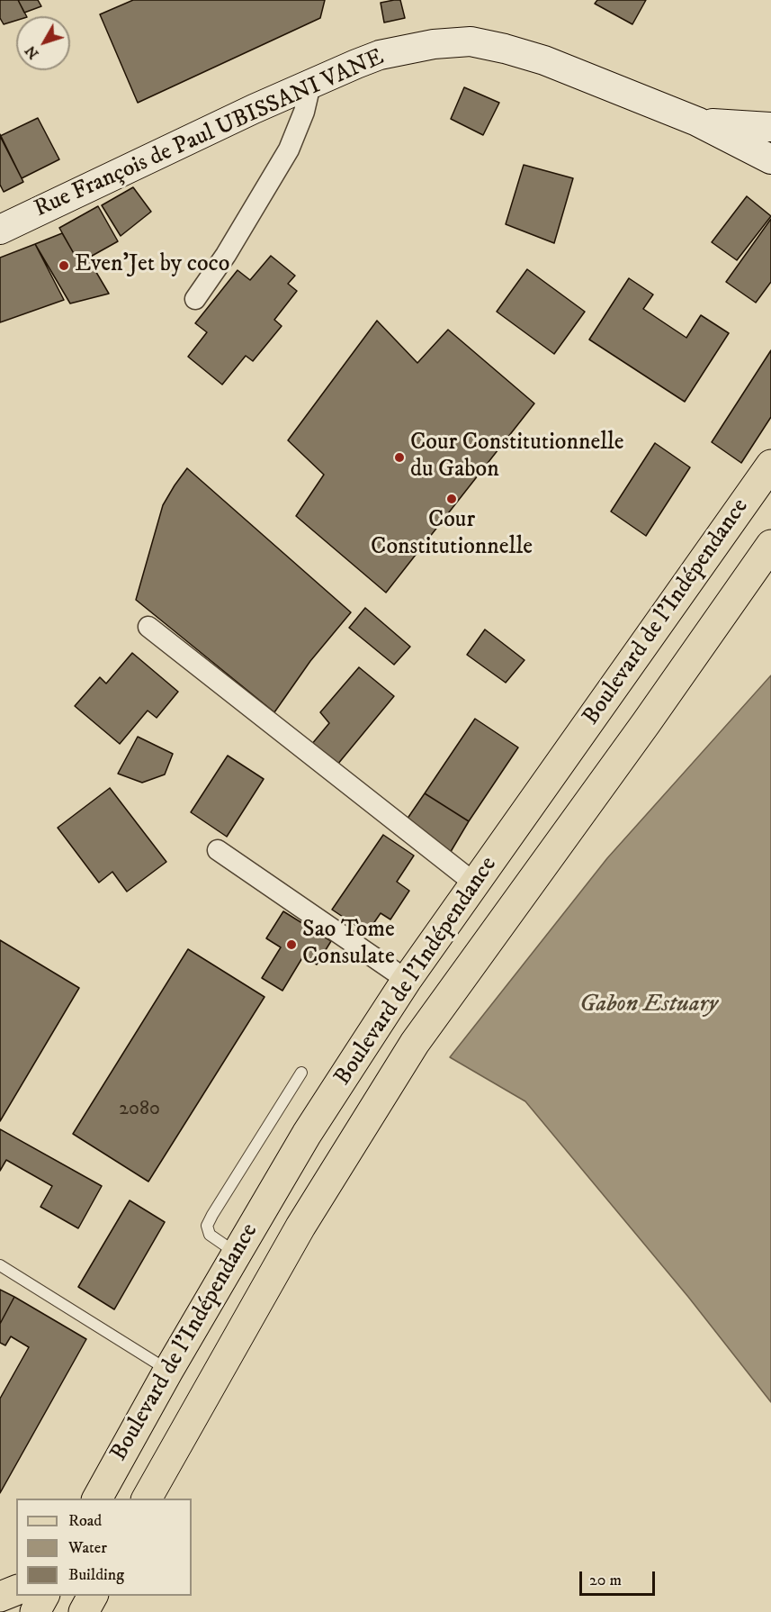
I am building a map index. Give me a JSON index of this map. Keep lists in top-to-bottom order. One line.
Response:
{"streets":{"main road":["Boulevard de l'Indépendance"],"street":["Rue François de Paul UBISSANI VANE"]},"water":["Gabon Estuary"],"places":["Even'Jet by coco","Cour Constitutionnelle du Gabon","Cour Constitutionnelle","Sao Tome Consulate"],"house_numbers":["2080"],"legend":["Road","Water","Building"],"scale_bar":"20 m","north":"bottom left"}
